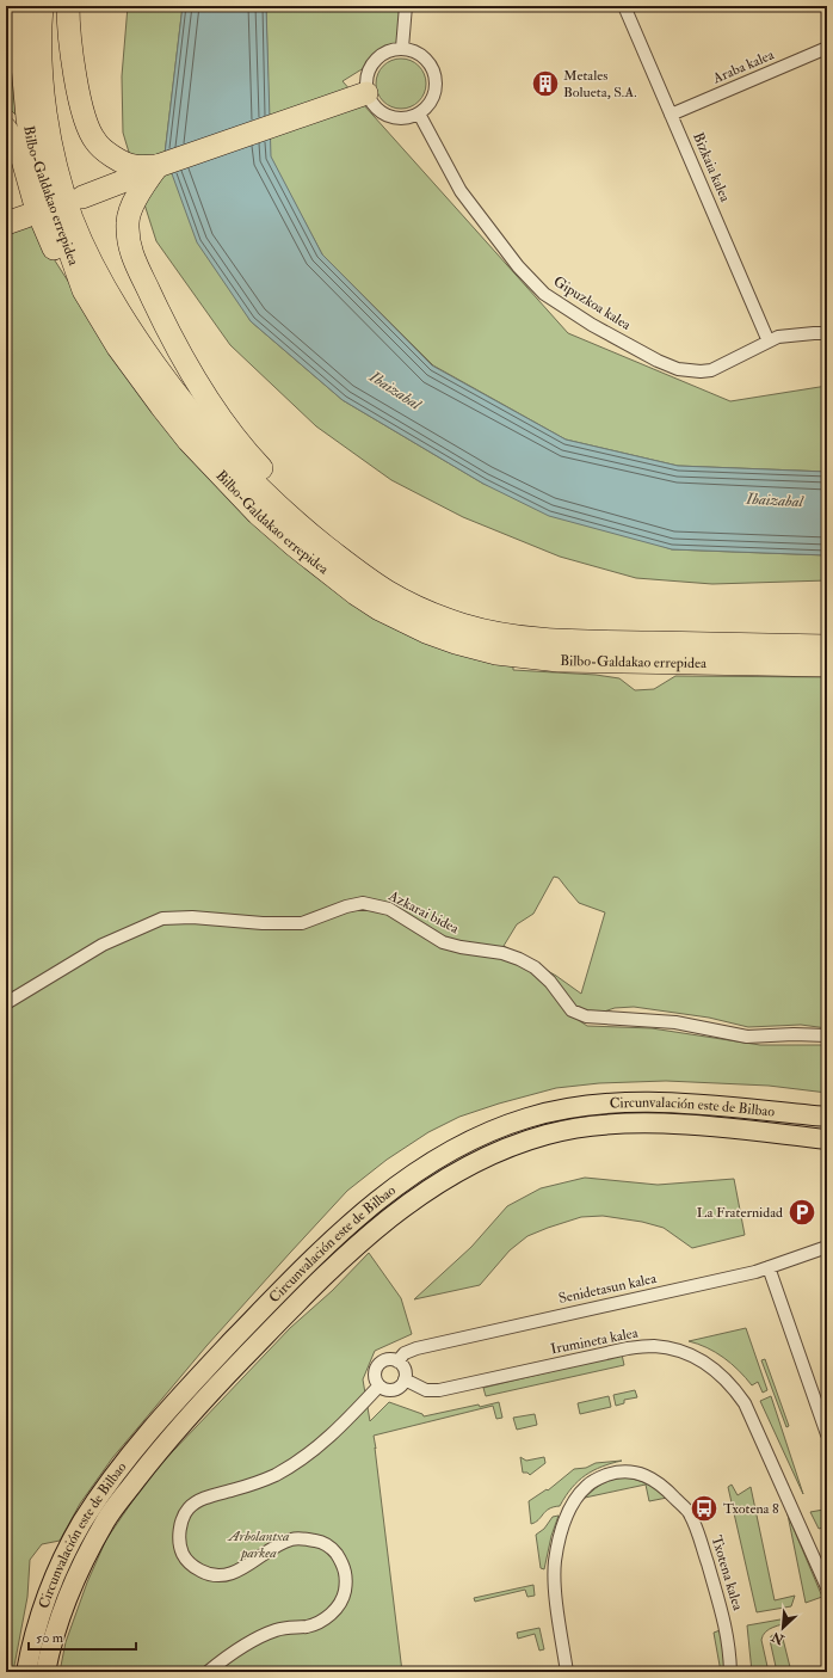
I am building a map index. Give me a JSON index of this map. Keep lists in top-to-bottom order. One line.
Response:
{"streets":{"highway":["Bilbo-Galdakao errepidea"],"main road":["Circunvalación este de Bilbao"],"street":["Araba kalea","Bizkaia kalea","Gipuzkoa kalea","Azkarai bidea","Senidetasun kalea","Irumineta kalea","Txotena kalea"]},"crossings":[["Araba kalea","Bizkaia kalea"],["Bizkaia kalea","Gipuzkoa kalea"],["Senidetasun kalea","Irumineta kalea"]],"water":["Ibaizabal"],"parks":["Arbolantxa parkea"],"places":{"building":["Metales Bolueta, S.A."],"parking":["La Fraternidad"],"bus stop":["Txotena 8"]},"scale_bar":"50 m","north":"bottom left"}
